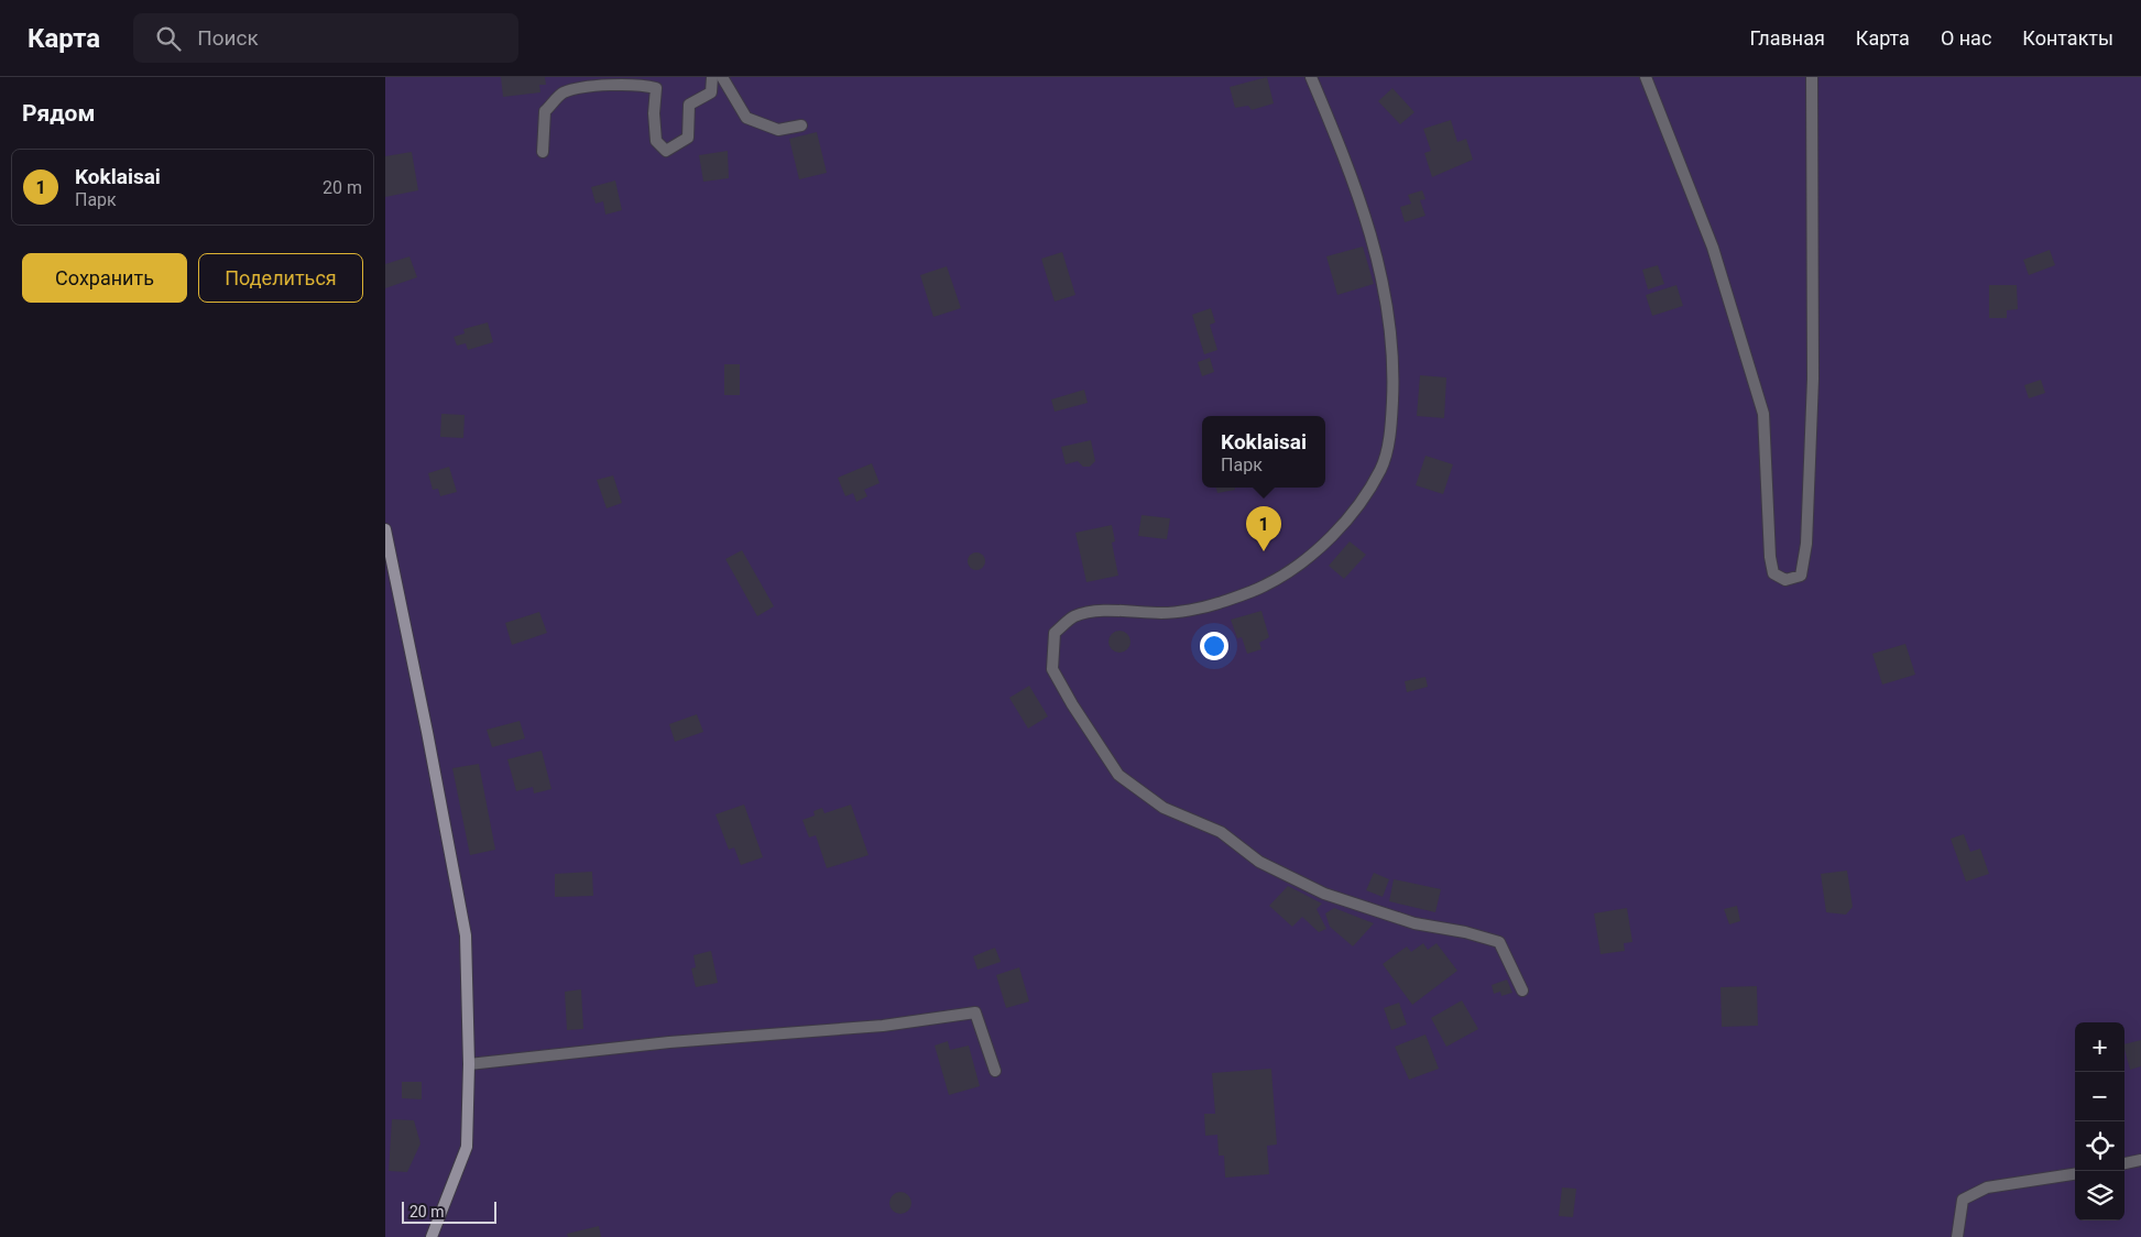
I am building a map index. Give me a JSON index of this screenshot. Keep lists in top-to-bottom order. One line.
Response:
{"scale_bar":"20 m","page":{"header":"Карта","search":"Поиск","nav":["Главная","Карта","О нас","Контакты"],"heading":"Рядом","list":[{"mark":"1","name":"Koklaisai","note":"Парк","value":"20 m"}],"buttons":["Сохранить","Поделиться"],"popup":["Koklaisai","Парк"],"pins":"1","map_buttons":["+","−"],"scale":"20 m"}}
